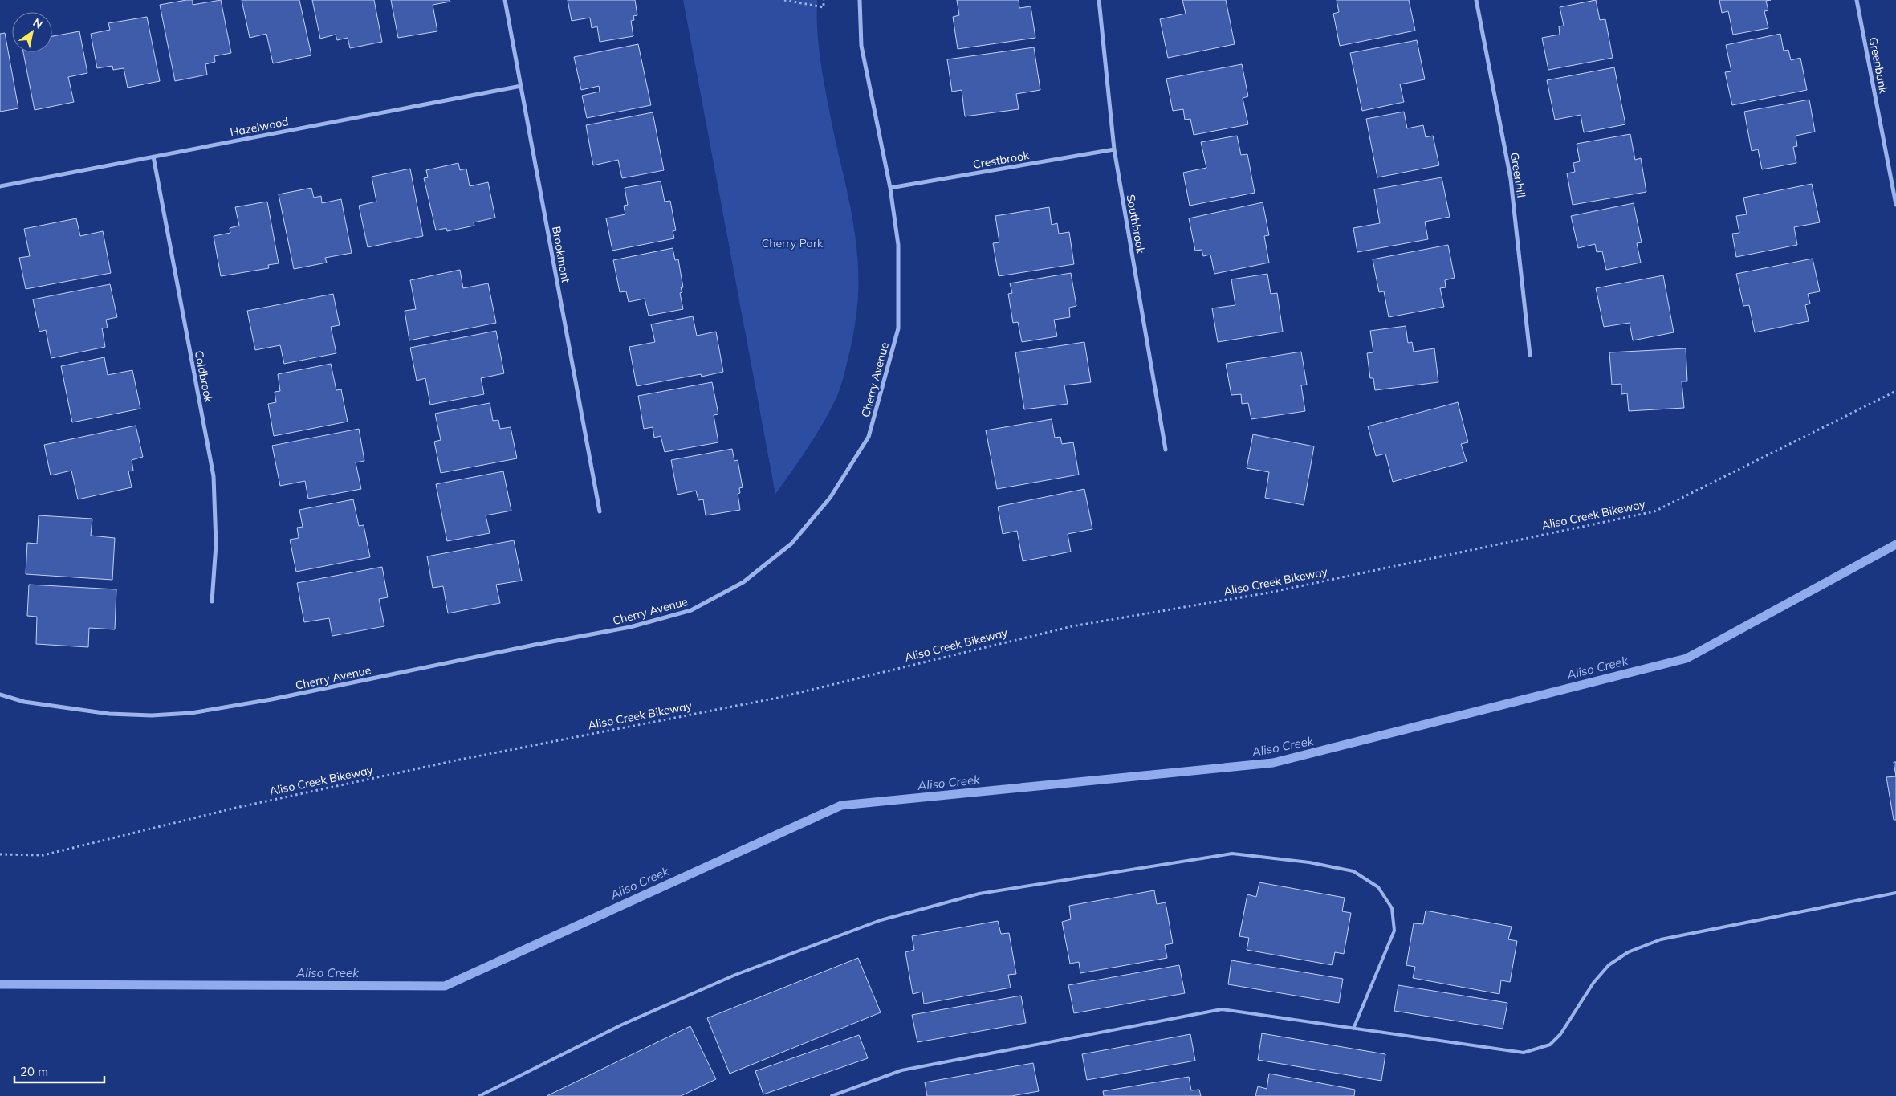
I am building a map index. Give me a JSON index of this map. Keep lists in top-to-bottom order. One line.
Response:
{"streets":{"street":["Greenbank","Hazelwood","Crestbrook","Greenhill","Southbrook","Brookmont","Coldbrook","Cherry Avenue"],"path":["Aliso Creek Bikeway"]},"crossings":[["Hazelwood","Brookmont"],["Hazelwood","Coldbrook"],["Crestbrook","Southbrook"],["Crestbrook","Cherry Avenue"]],"water":["Aliso Creek"],"parks":["Cherry Park"],"scale_bar":"20 m","north":"top right"}
